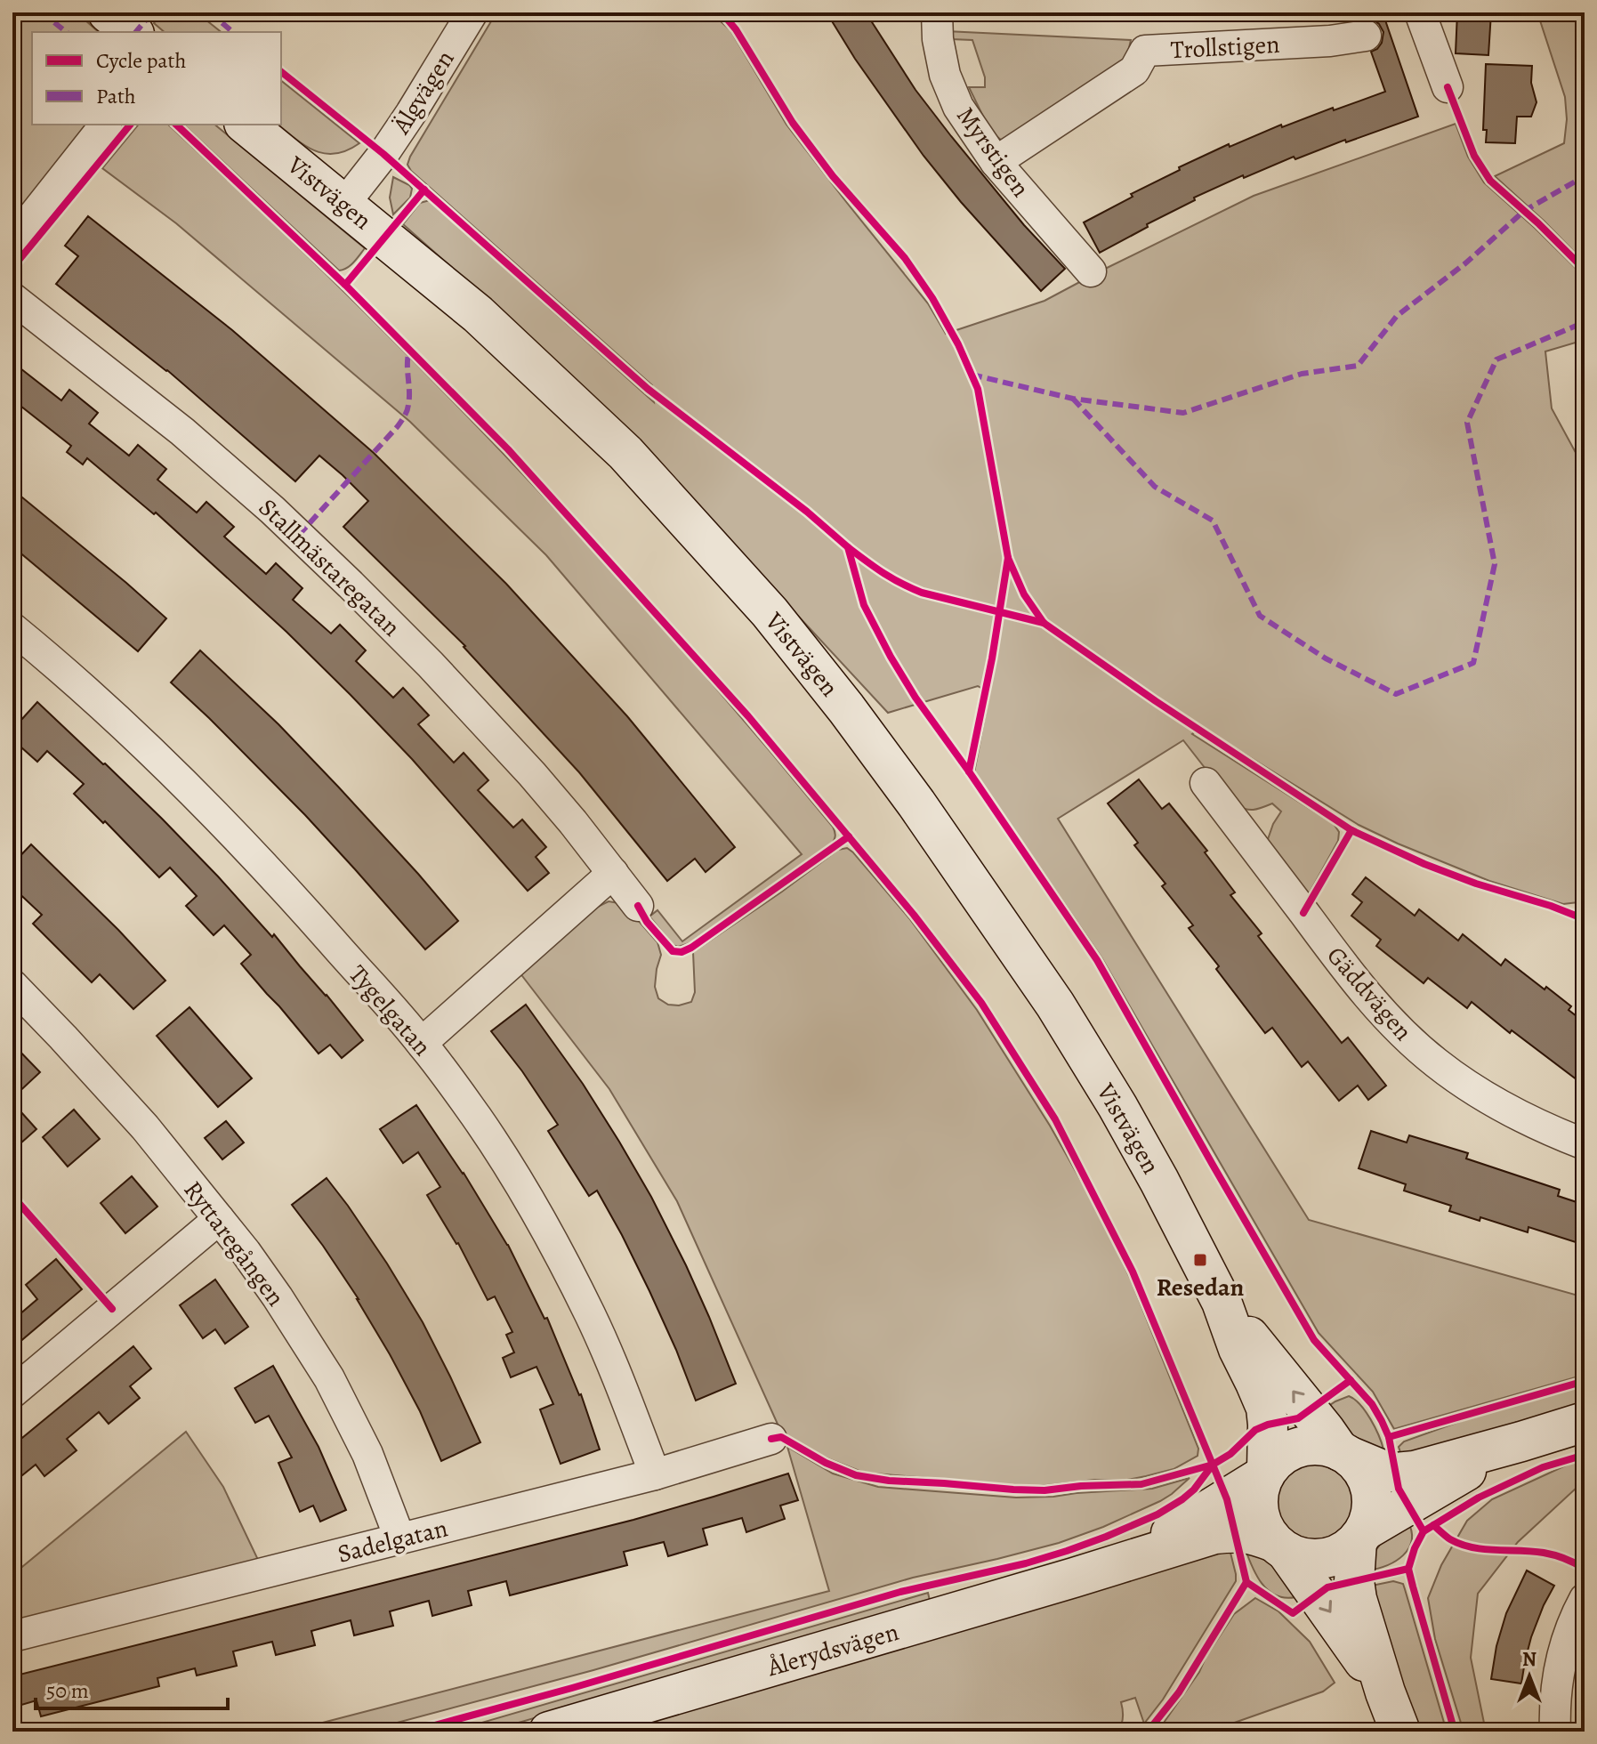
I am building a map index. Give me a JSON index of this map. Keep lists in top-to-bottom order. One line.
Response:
{"streets":{"main road":["Vistvägen","Ålerydsvägen"],"street":["Trollstigen","Älgvägen","Myrstigen","Stallmästaregatan","Gäddvägen","Tygelgatan","Ryttaregången","Sadelgatan"]},"crossings":[["Trollstigen","Myrstigen"],["Älgvägen","Vistvägen"],["Vistvägen","Ålerydsvägen"],["Tygelgatan","Sadelgatan"],["Ryttaregången","Sadelgatan"]],"places":{"transit":["Resedan"]},"legend":["Cycle path","Path"],"scale_bar":"50 m","north":"top"}
